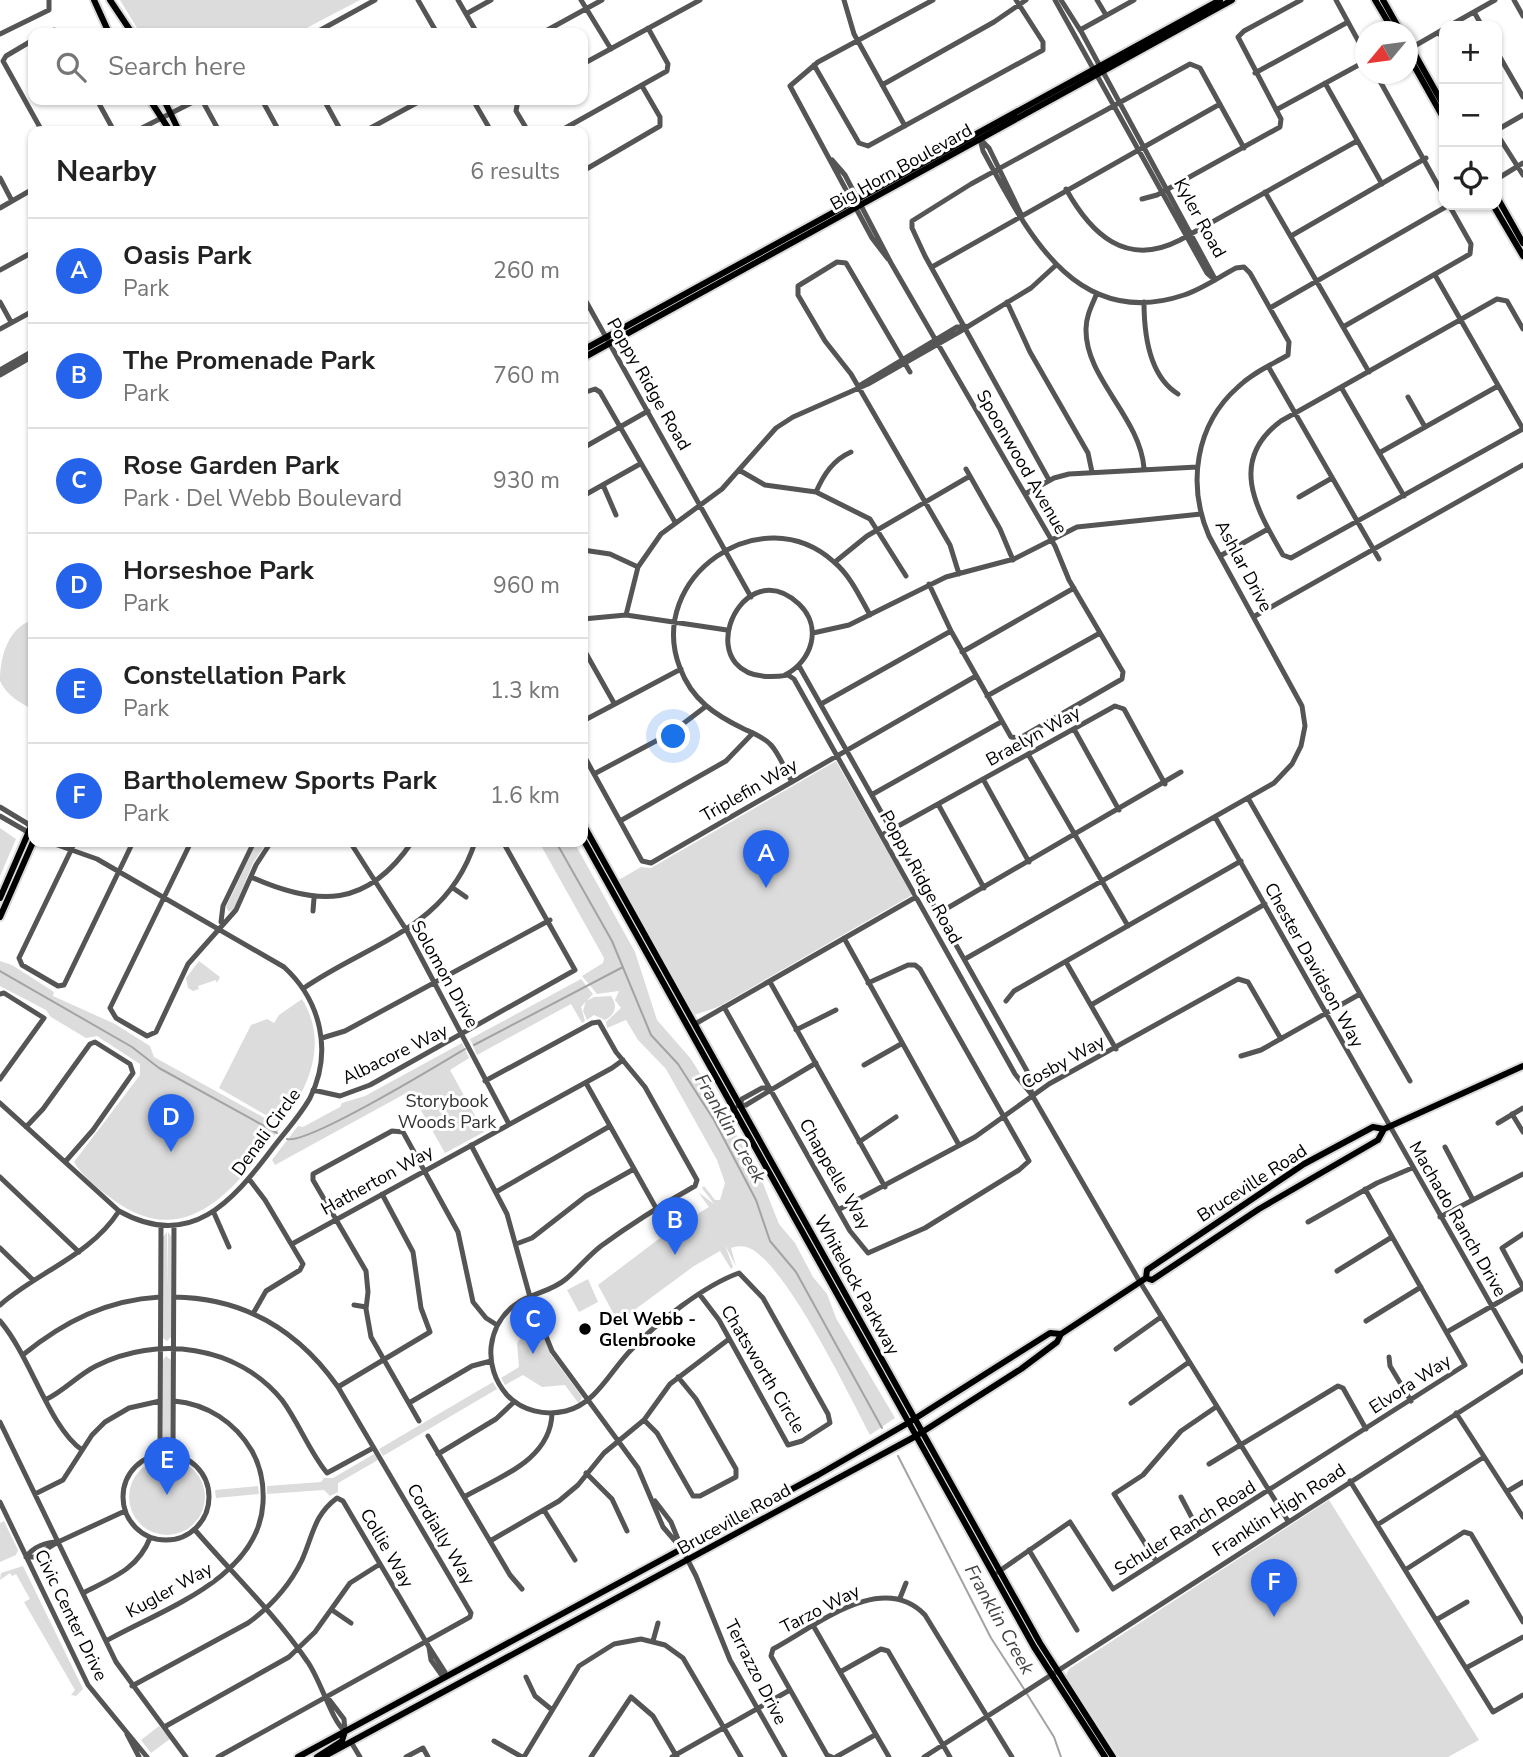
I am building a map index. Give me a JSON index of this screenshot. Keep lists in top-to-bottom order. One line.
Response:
{"streets":{"main road":["Big Horn Boulevard","Bruceville Road","Whitelock Parkway"],"street":["Kyler Road","Poppy Ridge Road","Spoonwood Avenue","Ashlar Drive","Braelyn Way","Triplefin Way","Chester Davidson Way","Solomon Drive","Albacore Way","Cosby Way","Denali Circle","Chappelle Way","Hatherton Way","Machado Ranch Drive","Chatsworth Circle","Elvora Way","Franklin High Road","Schuler Ranch Road","Cordially Way","Collie Way","Kugler Way","Tarzo Way","Civic Center Drive","Terrazzo Drive"]},"crossings":[["Big Horn Boulevard","Kyler Road"],["Big Horn Boulevard","Poppy Ridge Road"],["Big Horn Boulevard","Spoonwood Avenue"],["Big Horn Boulevard","Ashlar Drive"],["Kyler Road","Ashlar Drive"],["Poppy Ridge Road","Ashlar Drive"],["Poppy Ridge Road","Braelyn Way"],["Poppy Ridge Road","Triplefin Way"],["Poppy Ridge Road","Cosby Way"],["Poppy Ridge Road","Bruceville Road"],["Poppy Ridge Road","Elvora Way"],["Poppy Ridge Road","Franklin High Road"],["Poppy Ridge Road","Schuler Ranch Road"],["Ashlar Drive","Chester Davidson Way"],["Chester Davidson Way","Bruceville Road"],["Chester Davidson Way","Machado Ranch Drive"],["Solomon Drive","Albacore Way"],["Solomon Drive","Hatherton Way"],["Albacore Way","Denali Circle"],["Cosby Way","Chappelle Way"],["Hatherton Way","Terrazzo Drive"],["Bruceville Road","Machado Ranch Drive"],["Bruceville Road","Whitelock Parkway"],["Bruceville Road","Collie Way"],["Bruceville Road","Terrazzo Drive"],["Whitelock Parkway","Franklin High Road"],["Whitelock Parkway","Schuler Ranch Road"],["Elvora Way","Schuler Ranch Road"],["Cordially Way","Collie Way"]],"water":["Franklin Creek"],"parks":["Storybook Woods Park"],"places":["Del Webb - Glenbrooke"],"north":"bottom left","page":{"map_buttons":["+","−"],"search":"Search here","heading":["Nearby","6 results"],"list":[{"mark":"A","name":"Oasis Park","note":"Park","value":"260 m"},{"mark":"B","name":"The Promenade Park","note":"Park","value":"760 m"},{"mark":"C","name":"Rose Garden Park","note":"Park · Del Webb Boulevard","value":"930 m"},{"mark":"D","name":"Horseshoe Park","note":"Park","value":"960 m"},{"mark":"E","name":"Constellation Park","note":"Park","value":"1.3 km"},{"mark":"F","name":"Bartholemew Sports Park","note":"Park","value":"1.6 km"}],"pins":["A","D","B","C","E","F"]}}
